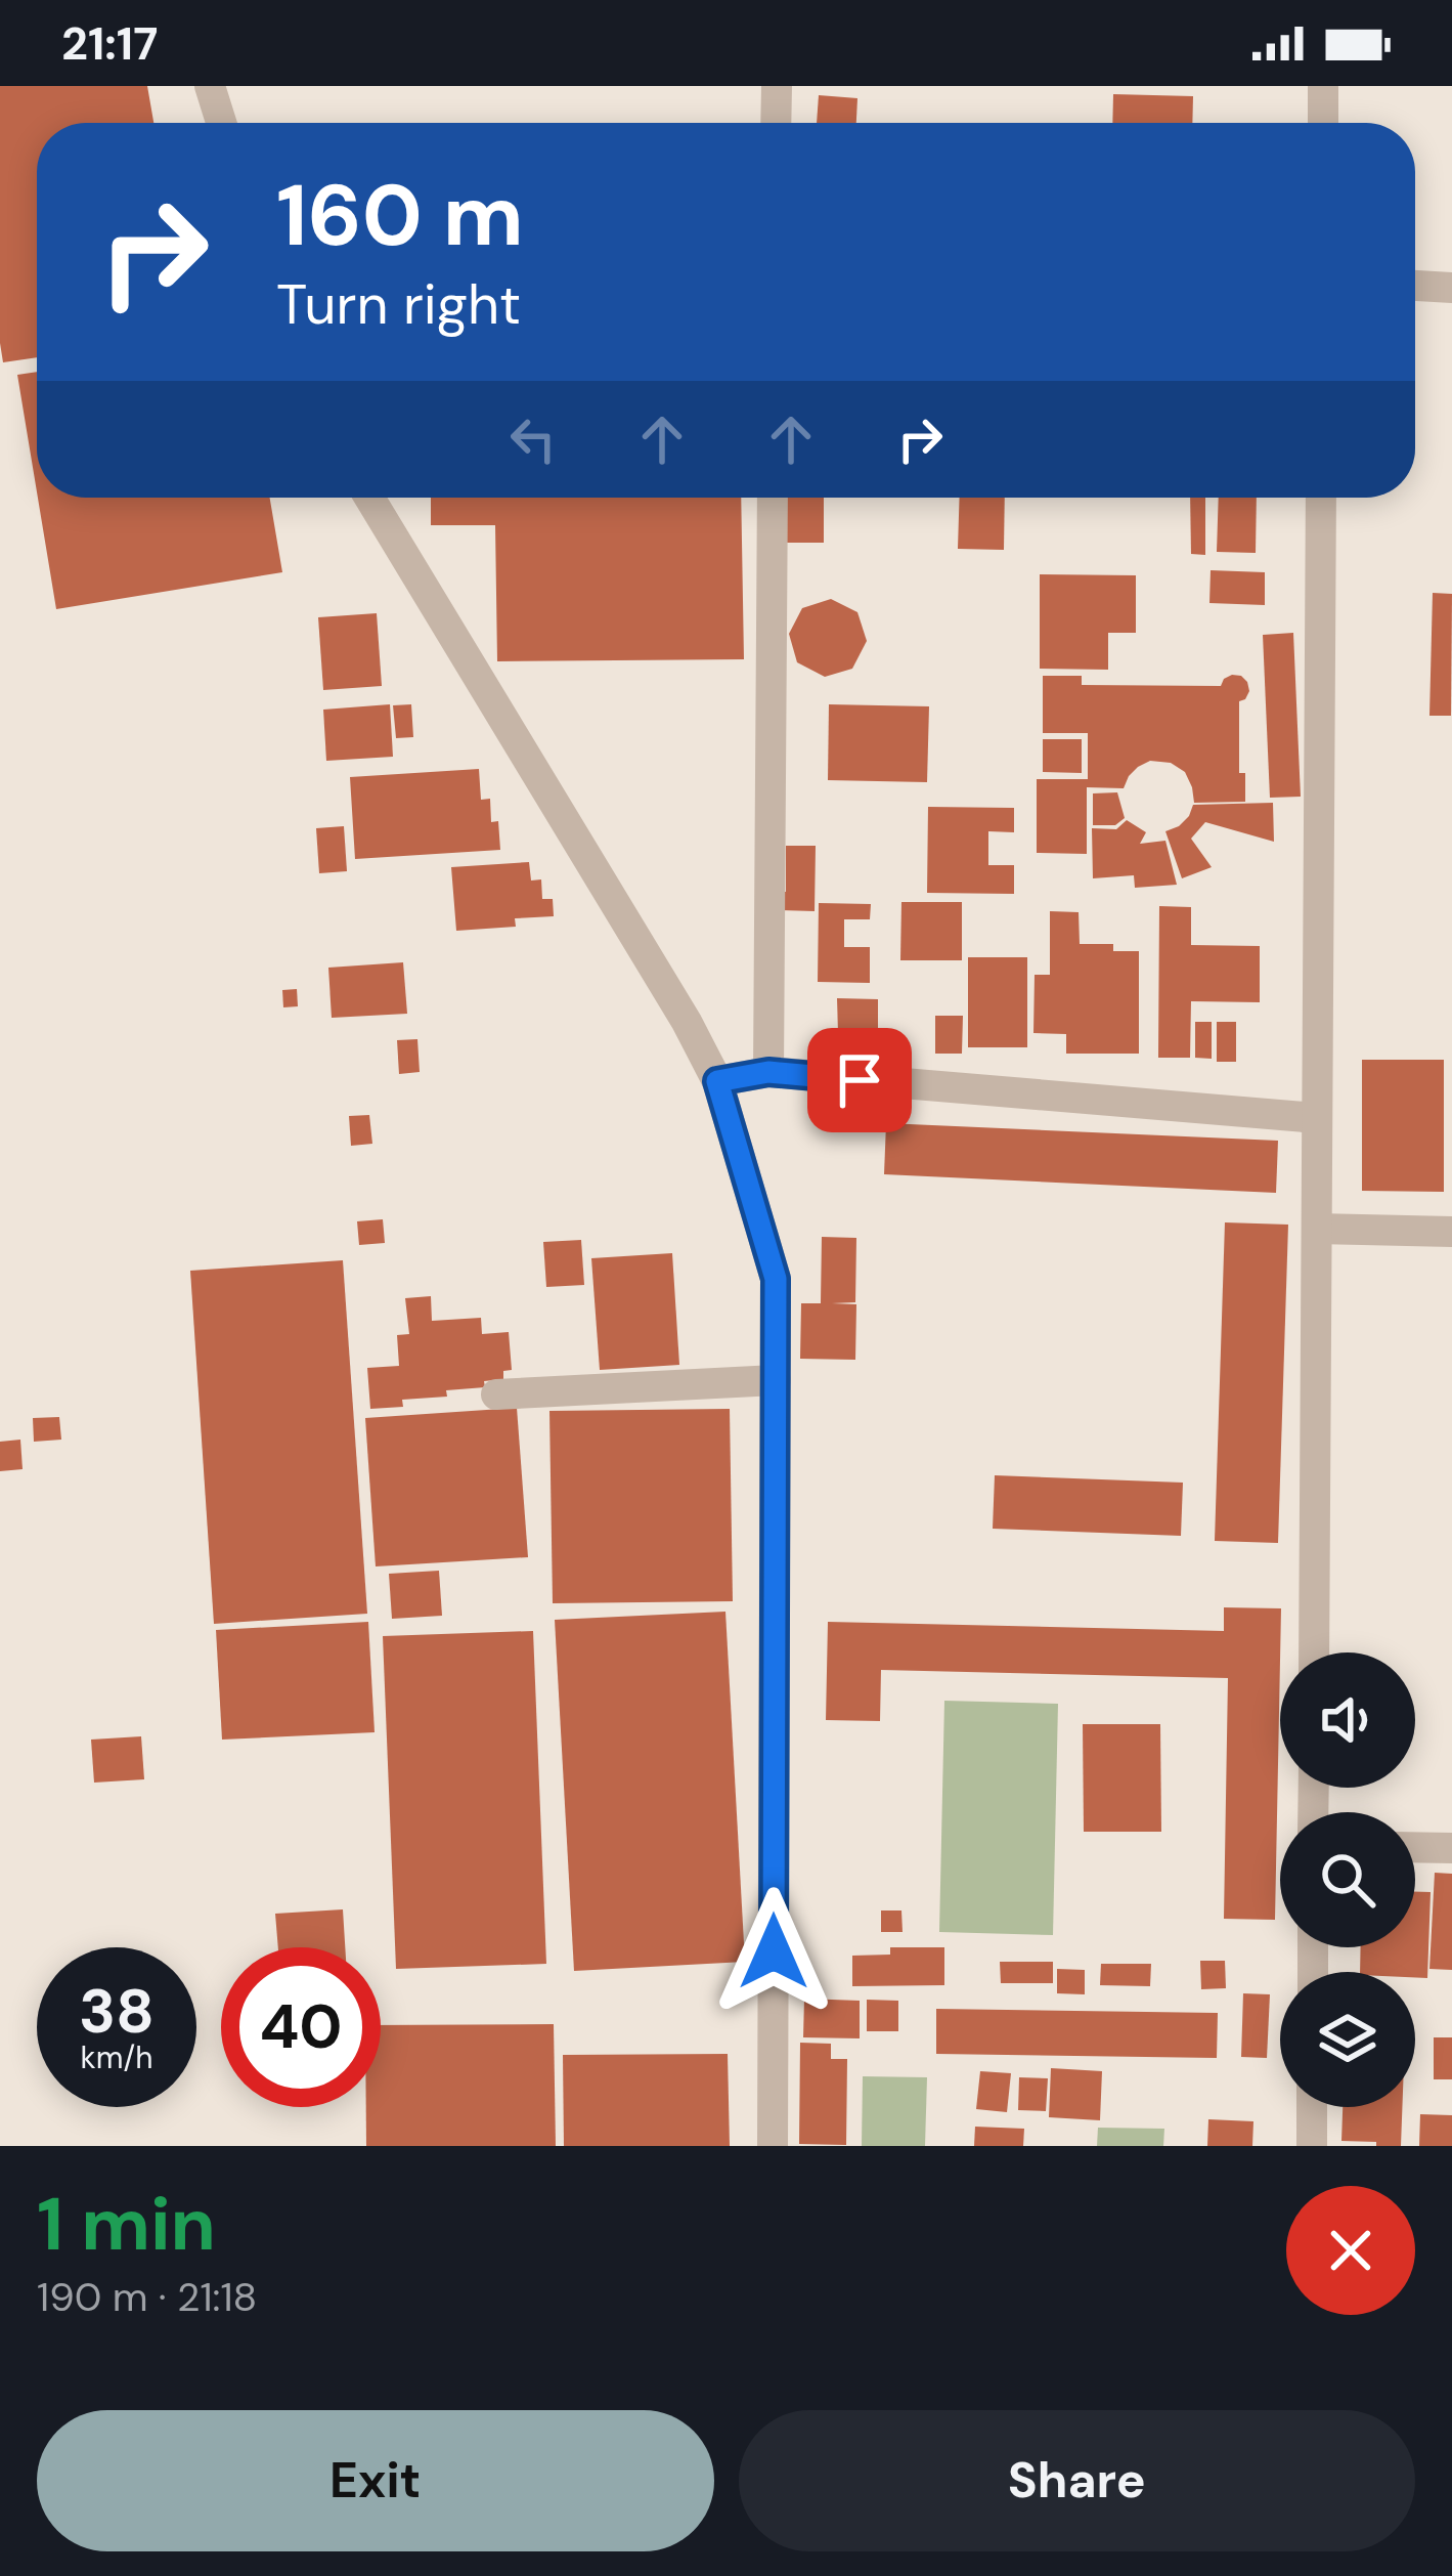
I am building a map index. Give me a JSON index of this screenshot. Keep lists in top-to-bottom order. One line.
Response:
{"page":{"status":"21:17","turn":["160 m","Turn right"],"speed":"38 km/h","limit":"40","heading":["1 min","190 m · 21:18"],"buttons":["Exit","Share"]}}
